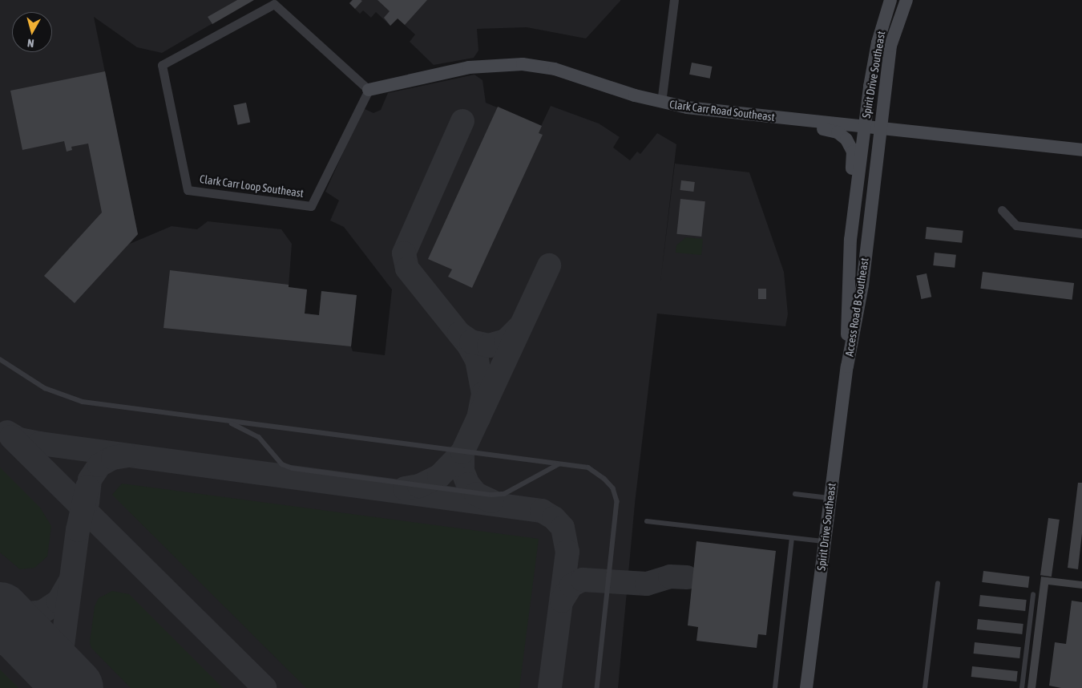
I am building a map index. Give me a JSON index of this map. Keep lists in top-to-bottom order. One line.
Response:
{"streets":{"street":["Spirit Drive Southeast","Clark Carr Road Southeast","Clark Carr Loop Southeast","Access Road B Southeast"]},"crossings":[["Spirit Drive Southeast","Clark Carr Road Southeast"],["Spirit Drive Southeast","Access Road B Southeast"],["Clark Carr Road Southeast","Clark Carr Loop Southeast"],["Clark Carr Road Southeast","Access Road B Southeast"]],"north":"bottom"}
